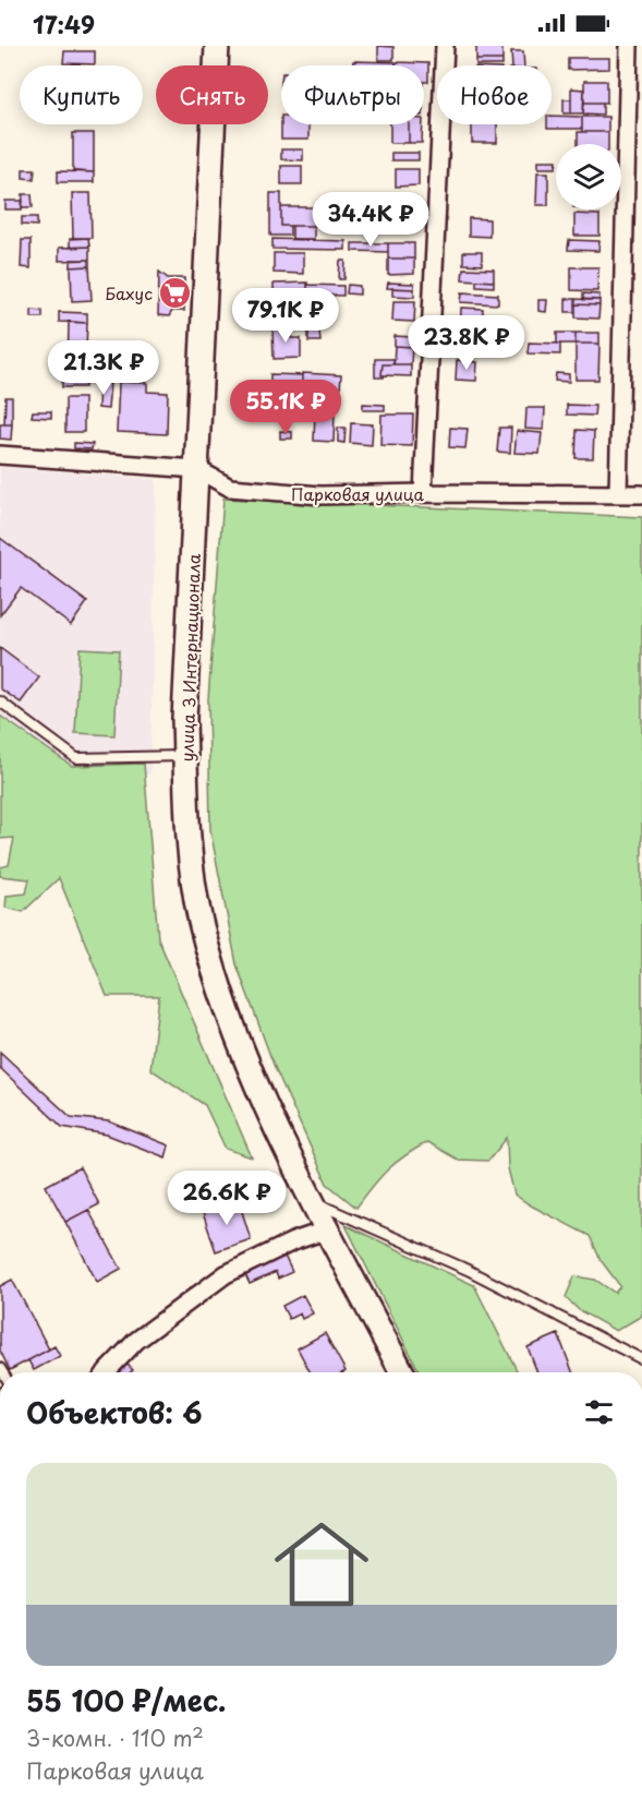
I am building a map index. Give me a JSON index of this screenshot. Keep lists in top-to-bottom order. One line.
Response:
{"streets":{"main road":["улица 3 Интернационала"],"street":["Парковая улица"]},"crossings":[["Парковая улица","улица 3 Интернационала"]],"places":{"supermarket":["Бахус"]},"page":{"status":"17:49","chip":["Купить","Снять","Фильтры","Новое"],"price":["34.4K ₽","79.1K ₽","23.8K ₽","21.3K ₽","55.1K ₽","26.6K ₽"],"heading":"Объектов: 6","list":[{"name":"55 100 ₽/мес.","note":"3-комн. · 110 m² · Парковая улица"}]}}
